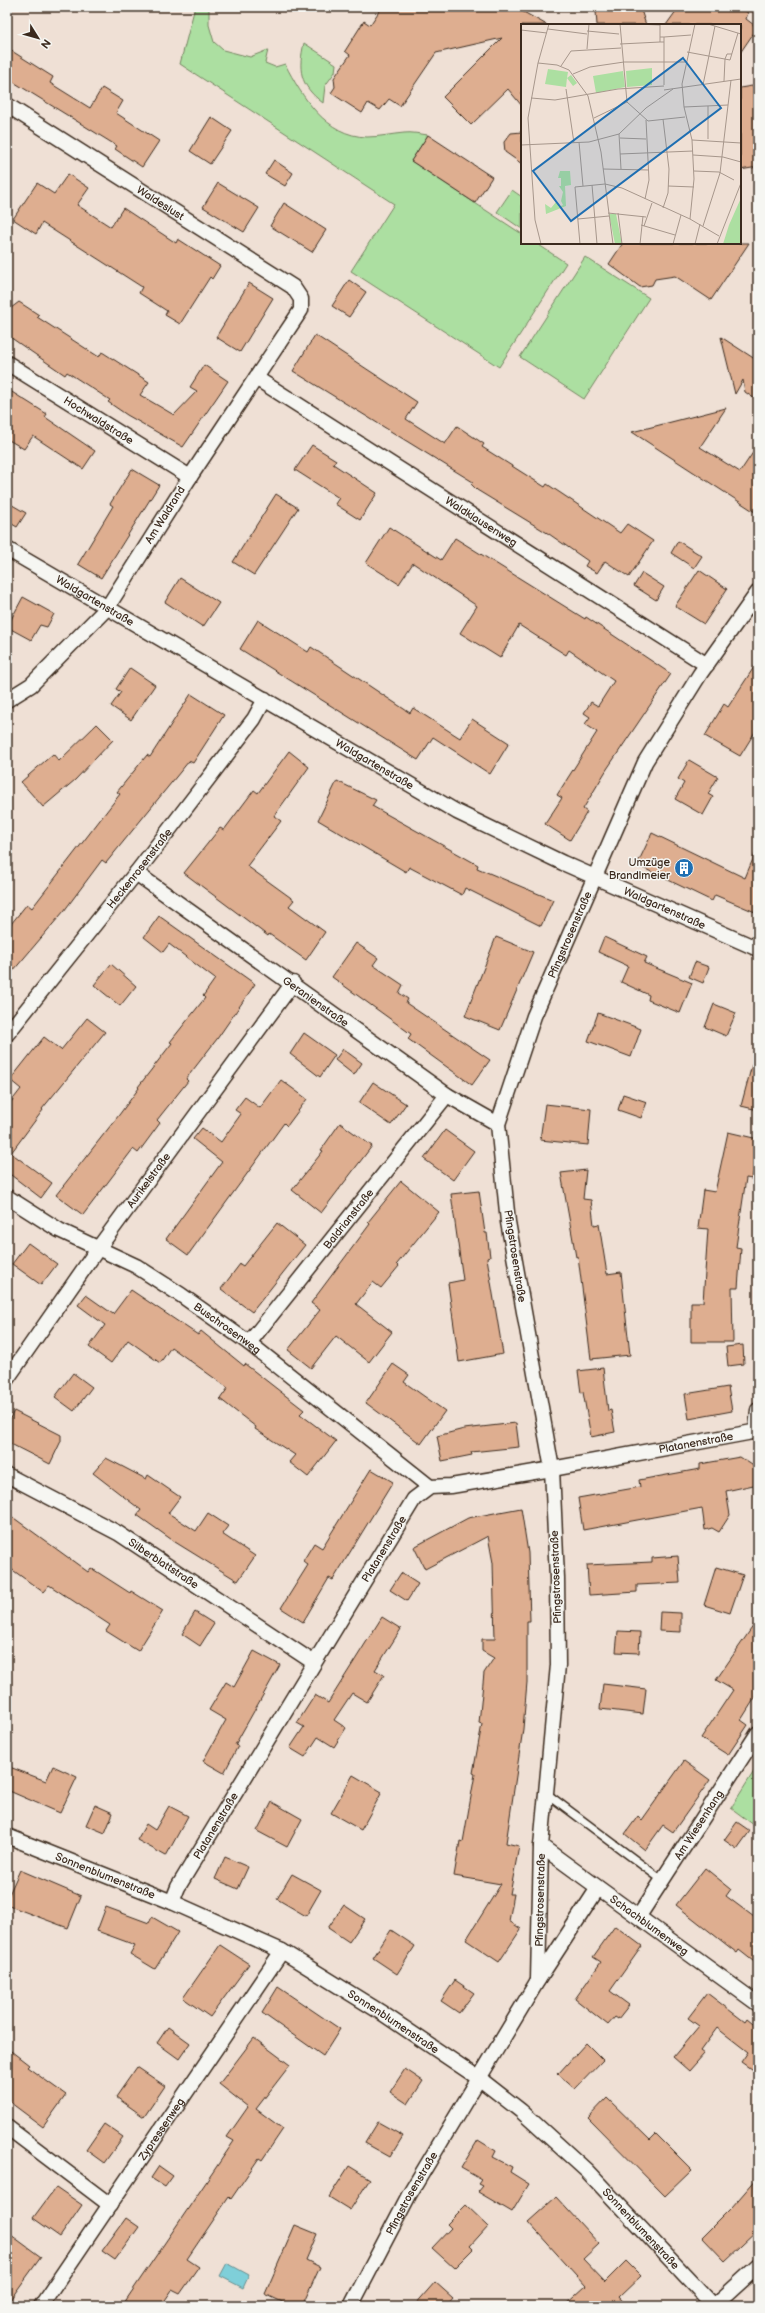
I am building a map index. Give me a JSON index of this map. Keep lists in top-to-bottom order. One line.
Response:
{"streets":{"street":["Waldeslust","Hochwaldstraße","Am Waldrand","Waldklausenweg","Waldgartenstraße","Heckenrosenstraße","Pfingstrosenstraße","Geranienstraße","Aurikelstraße","Baldrianstraße","Buschrosenweg","Platanenstraße","Silberblattstraße","Am Wiesenhang","Sonnenblumenstraße","Schachblumenweg","Zypressenweg"]},"crossings":[["Waldeslust","Am Waldrand"],["Hochwaldstraße","Am Waldrand"],["Am Waldrand","Waldklausenweg"],["Am Waldrand","Waldgartenstraße"],["Waldklausenweg","Pfingstrosenstraße"],["Waldgartenstraße","Heckenrosenstraße"],["Waldgartenstraße","Pfingstrosenstraße"],["Heckenrosenstraße","Geranienstraße"],["Pfingstrosenstraße","Geranienstraße"],["Pfingstrosenstraße","Platanenstraße"],["Pfingstrosenstraße","Sonnenblumenstraße"],["Pfingstrosenstraße","Schachblumenweg"],["Geranienstraße","Aurikelstraße"],["Geranienstraße","Baldrianstraße"],["Aurikelstraße","Buschrosenweg"],["Baldrianstraße","Buschrosenweg"],["Buschrosenweg","Platanenstraße"],["Platanenstraße","Silberblattstraße"],["Platanenstraße","Sonnenblumenstraße"],["Am Wiesenhang","Schachblumenweg"],["Sonnenblumenstraße","Zypressenweg"]],"places":{"building":["Umzüge Brandlmeier"]},"north":"bottom right"}
